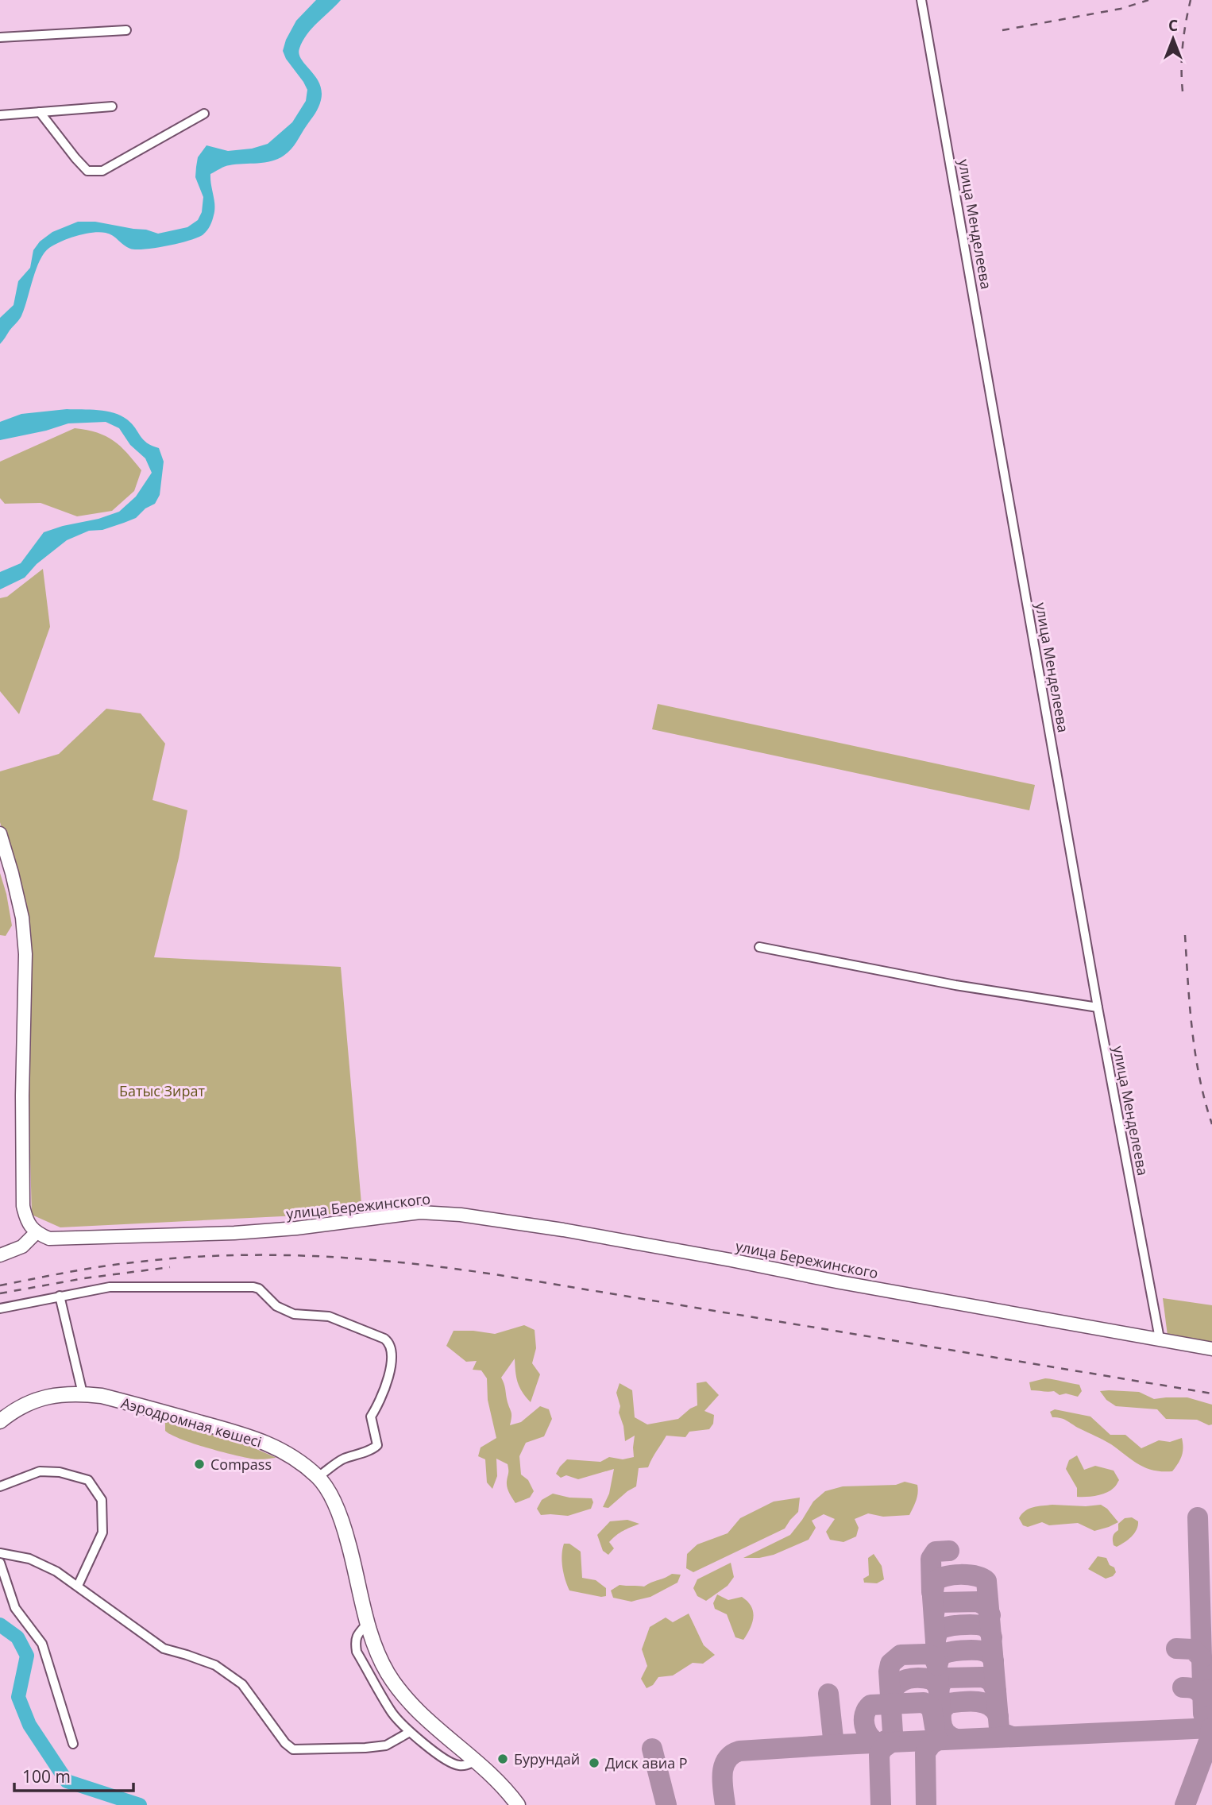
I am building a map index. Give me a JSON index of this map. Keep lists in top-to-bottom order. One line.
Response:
{"streets":{"main road":["улица Бережинского","Аэродромная көшесі"],"street":["улица Менделеева"]},"crossings":[["улица Менделеева","улица Бережинского"]],"parks":["Батыс Зират"],"places":["Compass","Бурундай","Диск авиа Р"],"scale_bar":"100 m","north":"top"}
